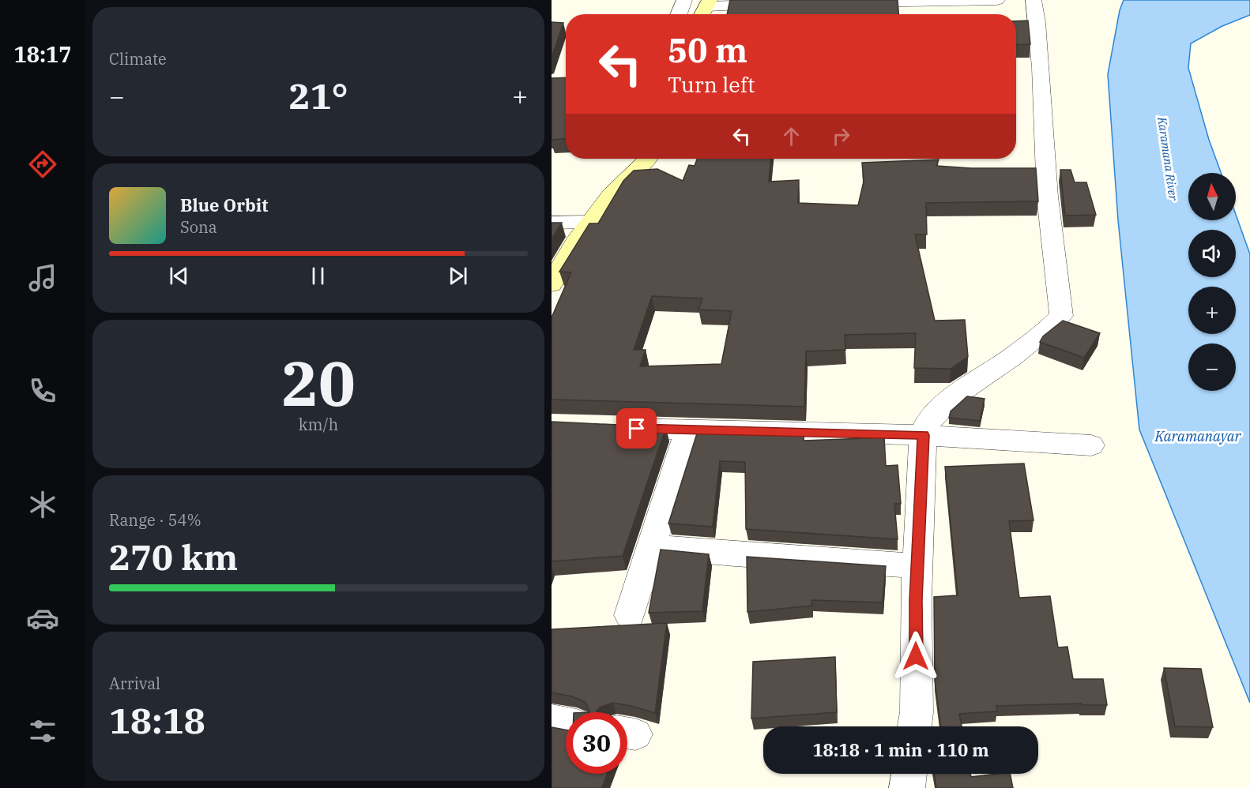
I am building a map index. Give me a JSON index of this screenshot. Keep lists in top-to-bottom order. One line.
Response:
{"water":["Karamana River","Karamanayar"],"north":"top","page":{"tabs":"18:17","tile":["Climate",["20","km/h"],["Range · 54%","270 km"],["Arrival","18:18"]],"turn":["50 m","Turn left"],"heat":["−","21°","+"],"map_buttons":["+","−"],"song":["Blue Orbit","Sona"],"limit":"30","trip":"18:18 · 1 min · 110 m"}}
